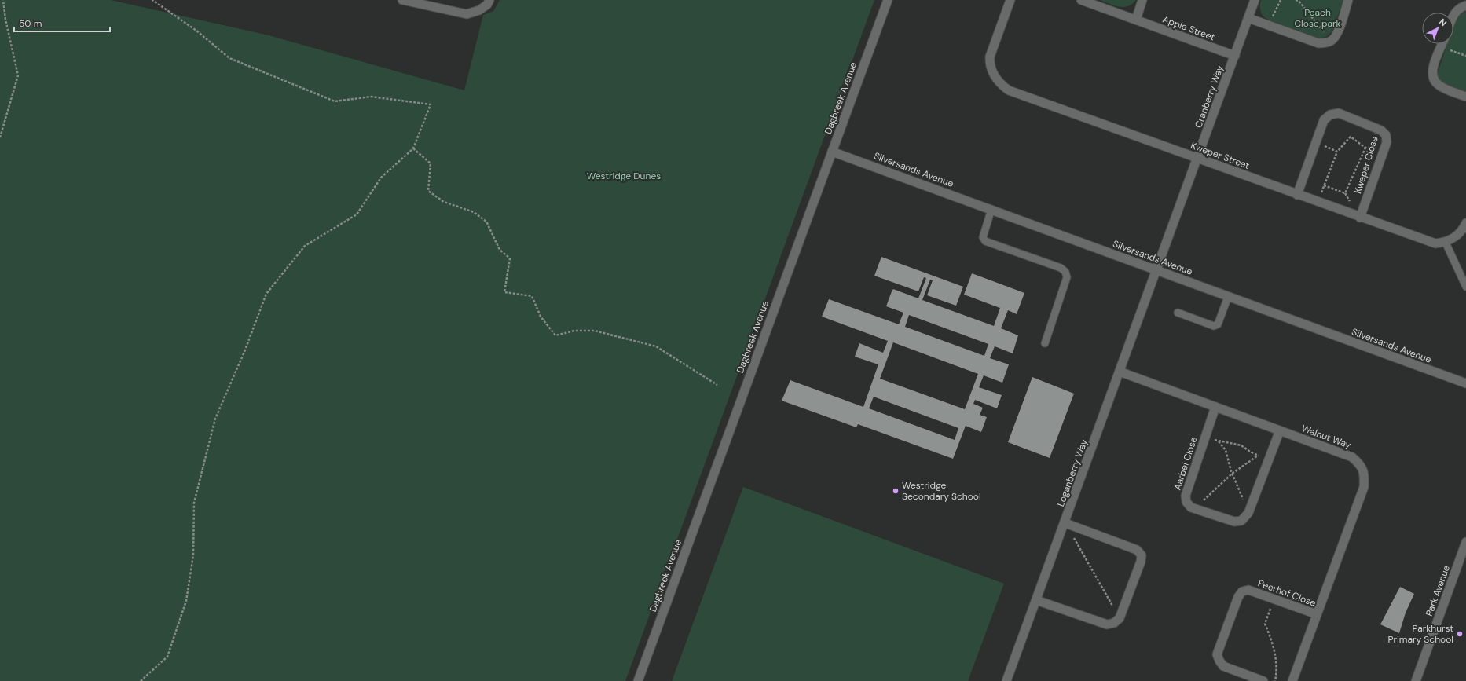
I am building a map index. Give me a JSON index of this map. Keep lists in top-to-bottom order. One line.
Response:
{"streets":{"street":["Apple Street","Cranberry Way","Dagbreek Avenue","Kweper Street","Kweper Close","Silversands Avenue","Walnut Way","Aarbei Close","Loganberry Way","Park Avenue","Peerhof Close"]},"crossings":[["Apple Street","Cranberry Way"],["Cranberry Way","Kweper Street"],["Cranberry Way","Silversands Avenue"],["Cranberry Way","Loganberry Way"],["Dagbreek Avenue","Silversands Avenue"],["Kweper Street","Kweper Close"],["Silversands Avenue","Loganberry Way"],["Walnut Way","Aarbei Close"],["Walnut Way","Loganberry Way"],["Walnut Way","Peerhof Close"]],"parks":["Peach Close park","Westridge Dunes"],"places":["Westridge Secondary School","Parkhurst Primary School"],"scale_bar":"50 m","north":"top right"}
